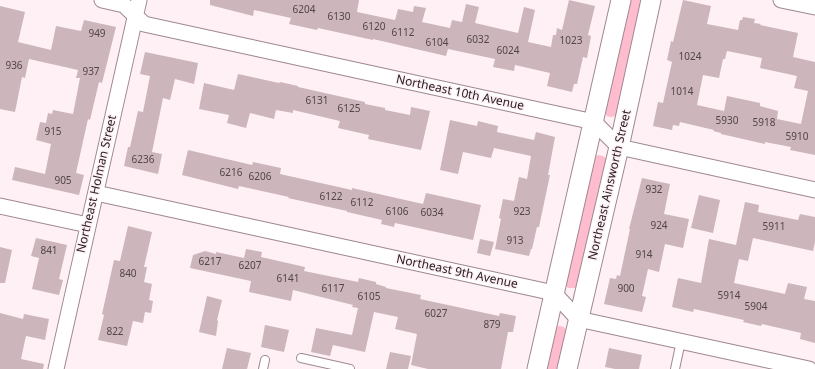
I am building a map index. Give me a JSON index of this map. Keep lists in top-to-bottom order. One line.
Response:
{"streets":{"street":["Northeast 10th Avenue","Northeast Holman Street","Northeast Ainsworth Street","Northeast 9th Avenue"]},"crossings":[["Northeast 10th Avenue","Northeast Holman Street"],["Northeast Holman Street","Northeast 9th Avenue"]],"house_numbers":["6204","6130","6120","6112","949","6032","1023","6104","6024","1024","936","937","1014","6131","6125","5930","5918","915","5910","6236","6216","6206","905","932","6122","6112","6106","923","6034","924","5911","913","841","914","6217","6207","840","6141","6117","900","5914","6105","5904","6027","879","822"]}
